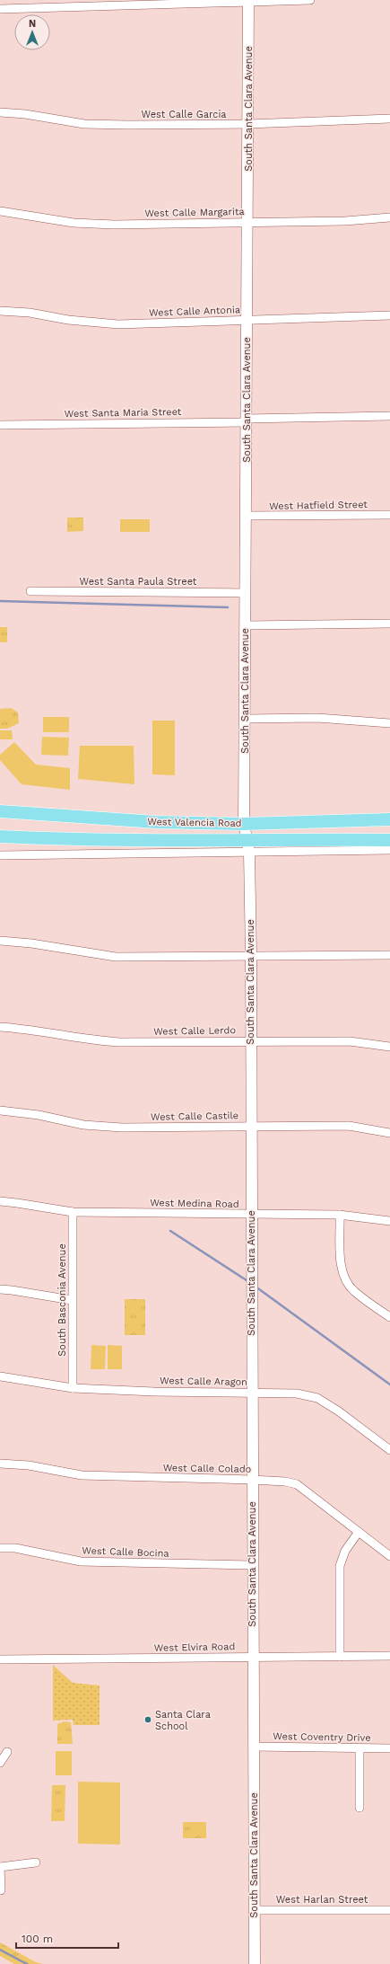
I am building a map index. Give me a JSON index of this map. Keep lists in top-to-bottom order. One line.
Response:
{"streets":{"main road":["West Valencia Road"],"street":["South Santa Clara Avenue","West Calle Garcia","West Calle Margarita","West Calle Antonia","West Santa Maria Street","West Hatfield Street","West Santa Paula Street","West Calle Lerdo","West Calle Castile","West Medina Road","South Basconia Avenue","West Calle Aragon","West Calle Colado","West Calle Bocina","West Elvira Road","West Coventry Drive","West Harlan Street"]},"crossings":[["South Santa Clara Avenue","West Calle Garcia"],["South Santa Clara Avenue","West Calle Margarita"],["South Santa Clara Avenue","West Calle Antonia"],["South Santa Clara Avenue","West Santa Maria Street"],["South Santa Clara Avenue","West Hatfield Street"],["South Santa Clara Avenue","West Santa Paula Street"],["South Santa Clara Avenue","West Valencia Road"],["South Santa Clara Avenue","West Calle Lerdo"],["South Santa Clara Avenue","West Calle Castile"],["South Santa Clara Avenue","West Medina Road"],["South Santa Clara Avenue","West Calle Aragon"],["South Santa Clara Avenue","West Calle Colado"],["South Santa Clara Avenue","West Calle Bocina"],["South Santa Clara Avenue","West Elvira Road"],["South Santa Clara Avenue","West Coventry Drive"],["South Santa Clara Avenue","West Harlan Street"],["West Medina Road","South Basconia Avenue"],["South Basconia Avenue","West Calle Aragon"]],"places":["Santa Clara School"],"scale_bar":"100 m","north":"top"}
